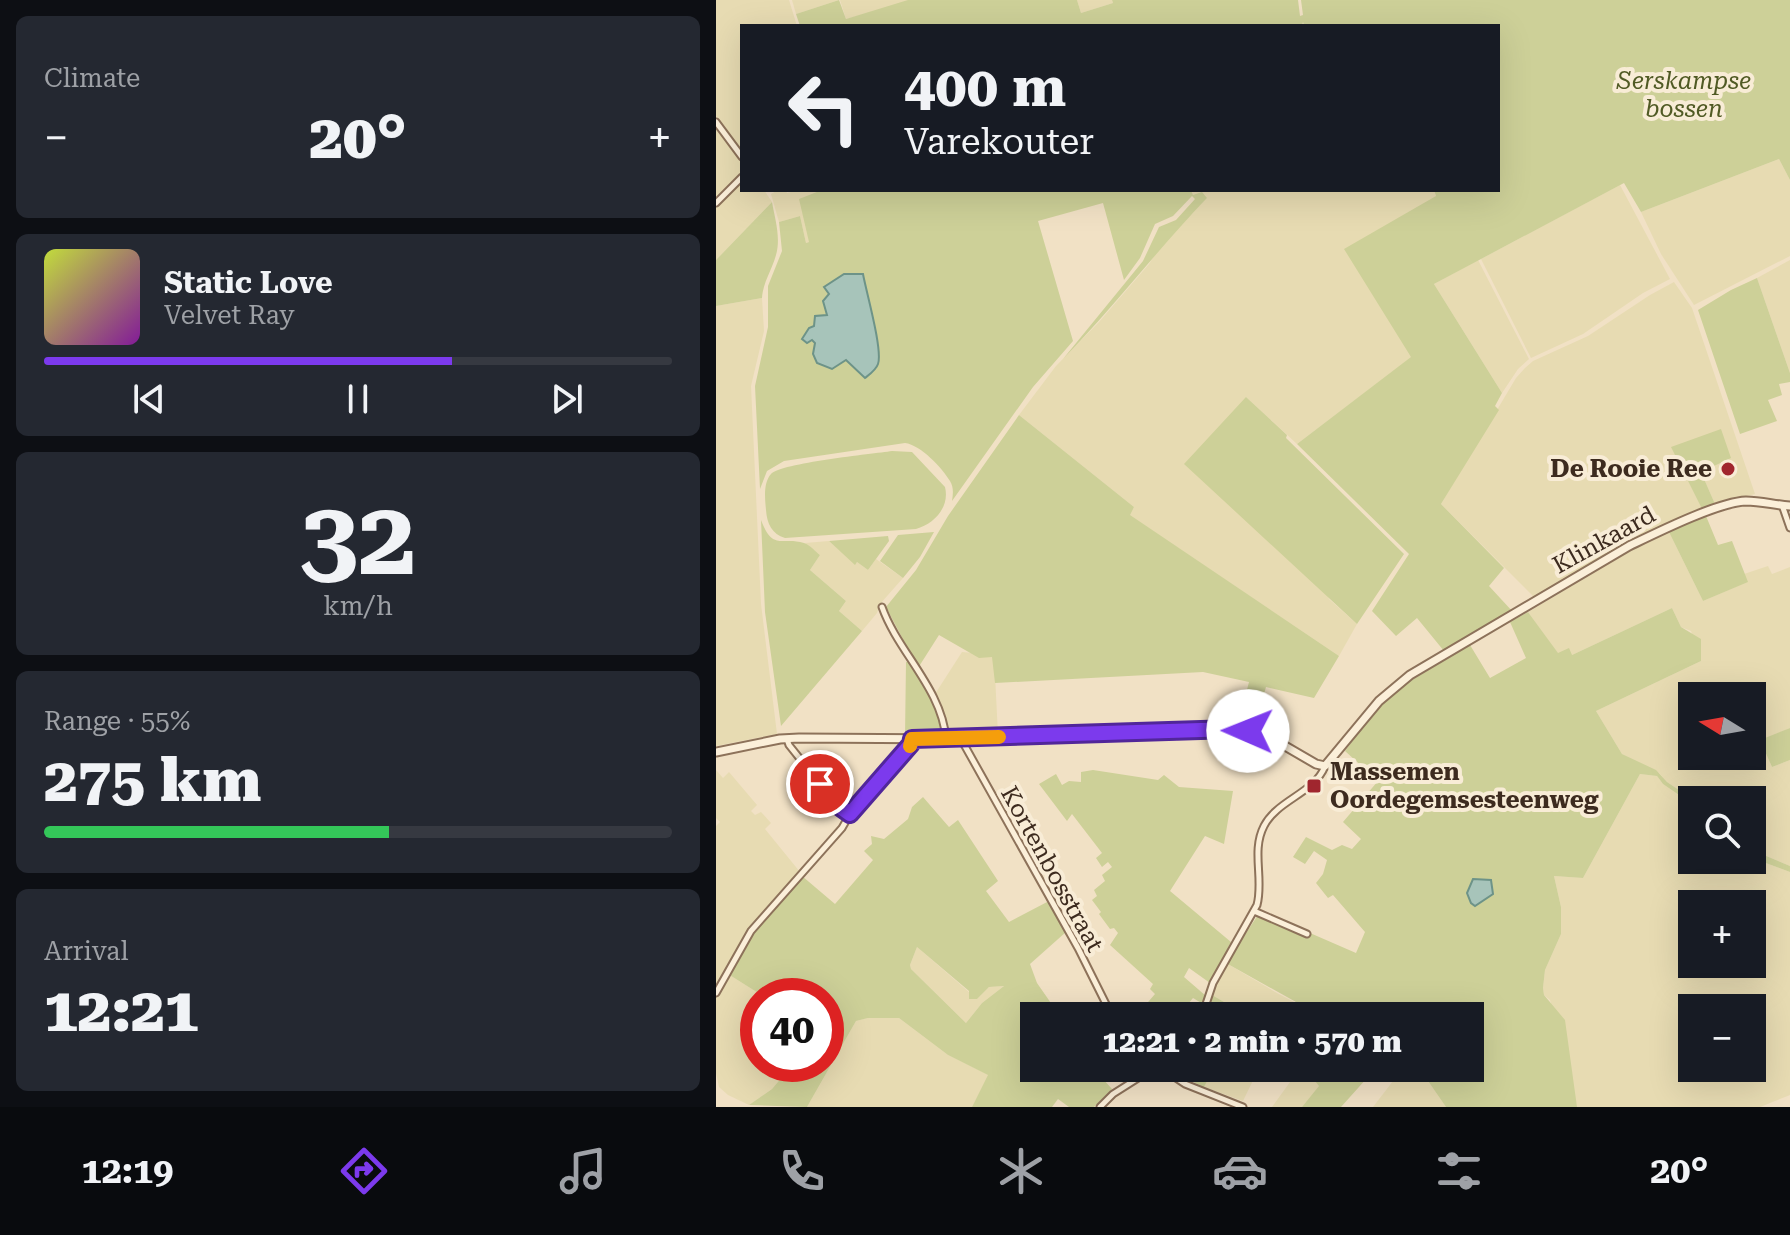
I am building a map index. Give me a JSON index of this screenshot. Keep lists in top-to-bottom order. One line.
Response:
{"streets":{"street":["Klinkaard","Kortenbosstraat"]},"parks":["Serskampse bossen"],"places":{"other":["De Rooie Ree"],"transit":["Massemen Oordegemsesteenweg"]},"north":"left","page":{"tile":["Climate",["32","km/h"],["Range · 55%","275 km"],["Arrival","12:21"]],"turn":["400 m","Varekouter"],"heat":["−","20°","+"],"song":["Static Love","Velvet Ray"],"map_buttons":["+","−"],"limit":"40","trip":"12:21 · 2 min · 570 m","tabs":["12:19","20°"]}}
